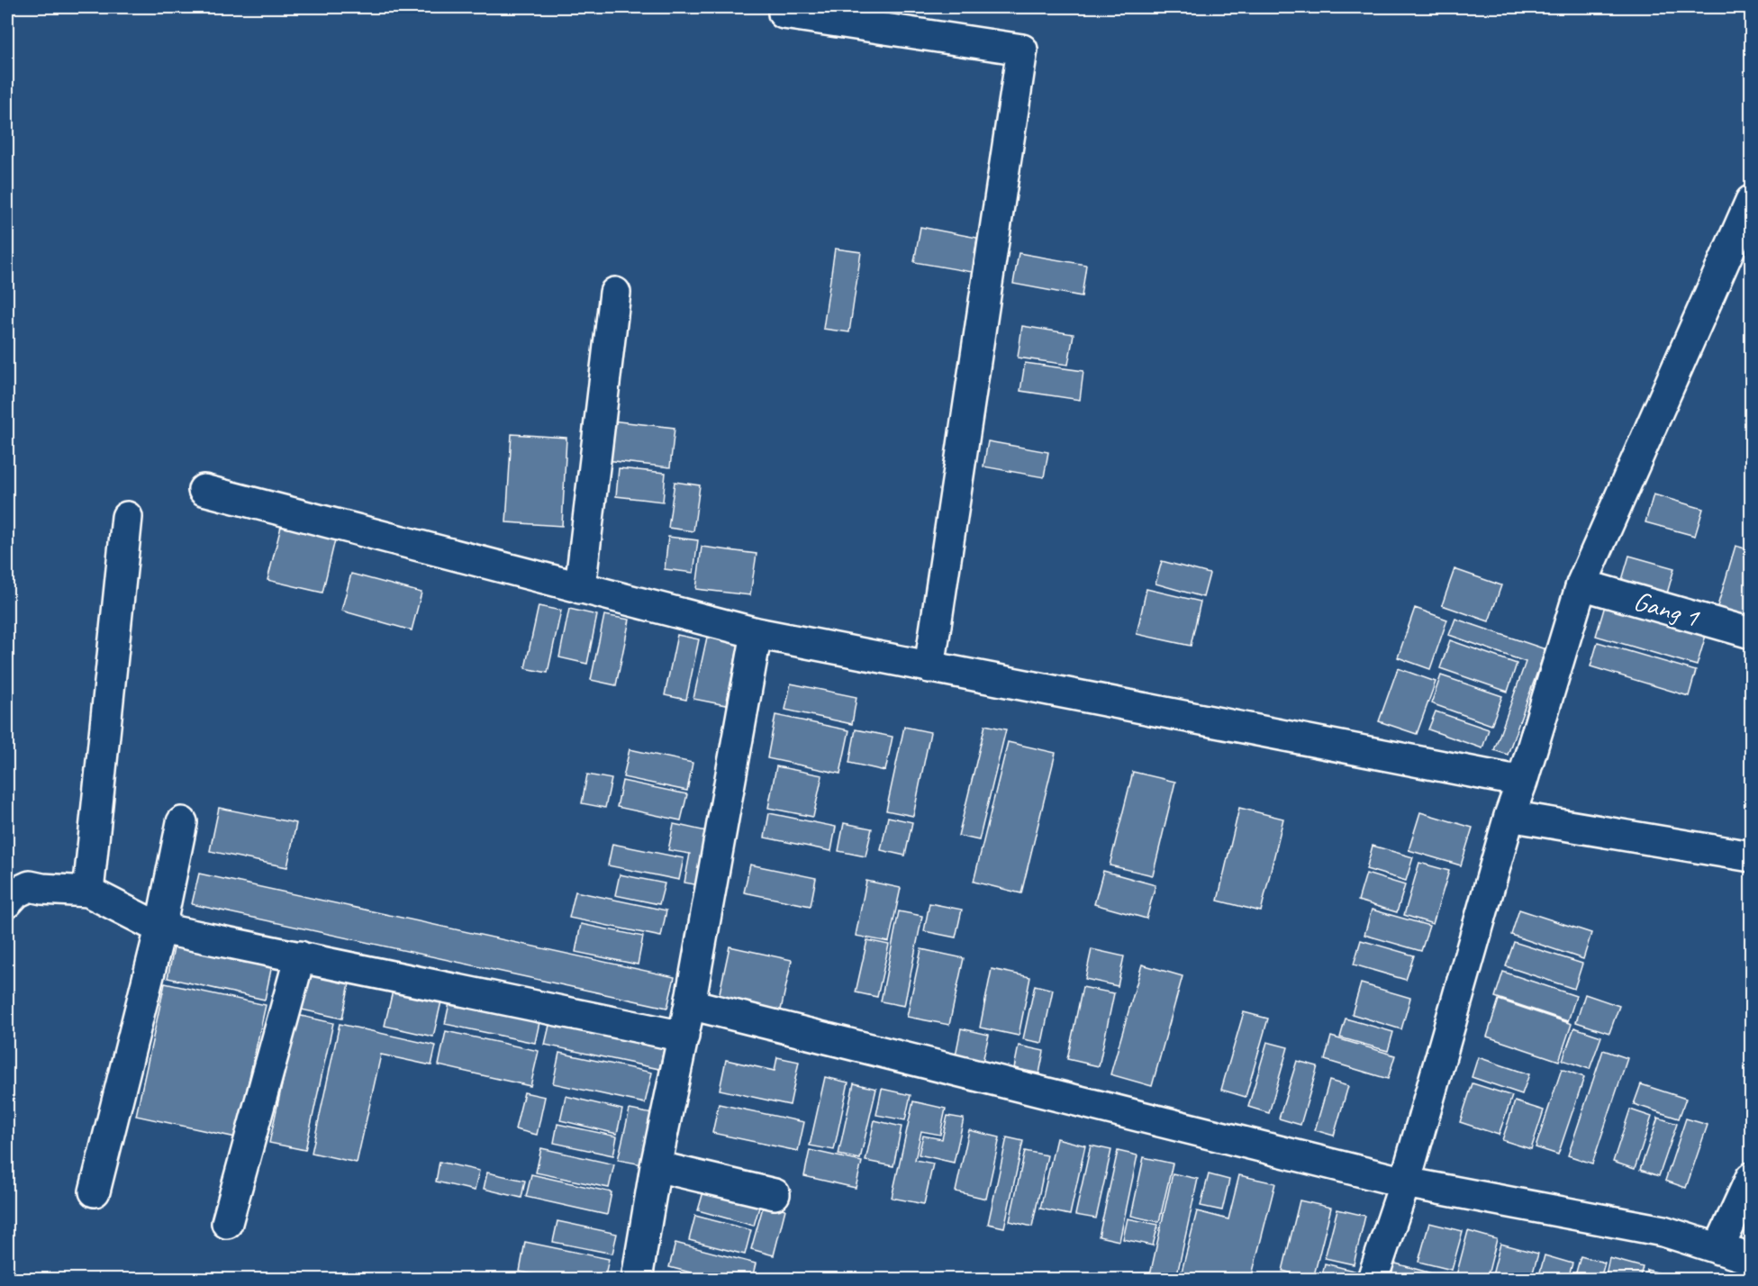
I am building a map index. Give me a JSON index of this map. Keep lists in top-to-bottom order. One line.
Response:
{"streets":{"street":["Gang 1"]}}
